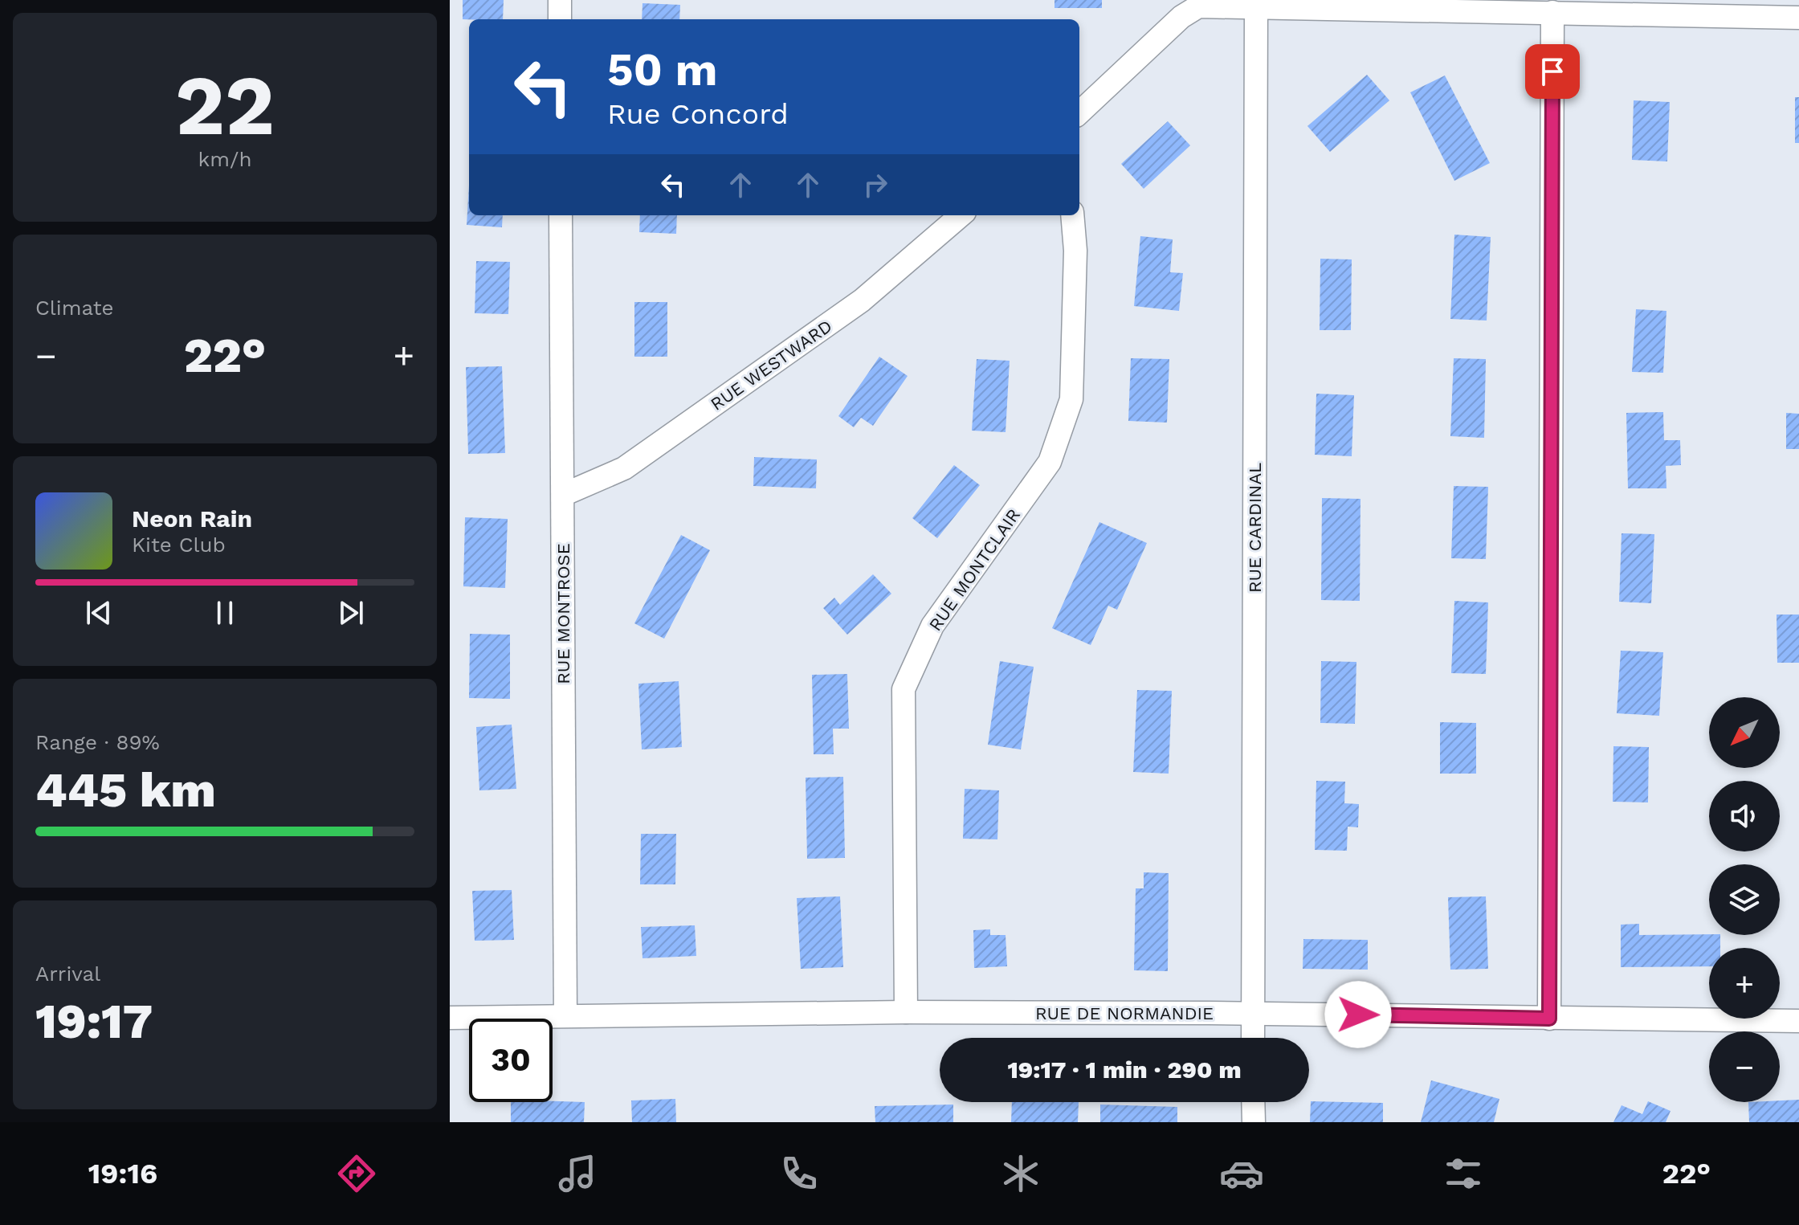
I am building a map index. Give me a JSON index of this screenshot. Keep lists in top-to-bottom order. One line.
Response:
{"streets":{"street":["RUE WESTWARD","RUE CARDINAL","RUE MONTCLAIR","RUE MONTROSE","RUE DE NORMANDIE"]},"crossings":[["RUE WESTWARD","RUE MONTROSE"],["RUE CARDINAL","RUE DE NORMANDIE"],["RUE MONTCLAIR","RUE DE NORMANDIE"],["RUE MONTROSE","RUE DE NORMANDIE"]],"north":"bottom left","page":{"tile":[["22","km/h"],"Climate",["Range · 89%","445 km"],["Arrival","19:17"]],"turn":["50 m","Rue Concord"],"heat":["−","22°","+"],"song":["Neon Rain","Kite Club"],"map_buttons":["+","−"],"limit":"30","trip":"19:17 · 1 min · 290 m","tabs":["19:16","22°"]}}
